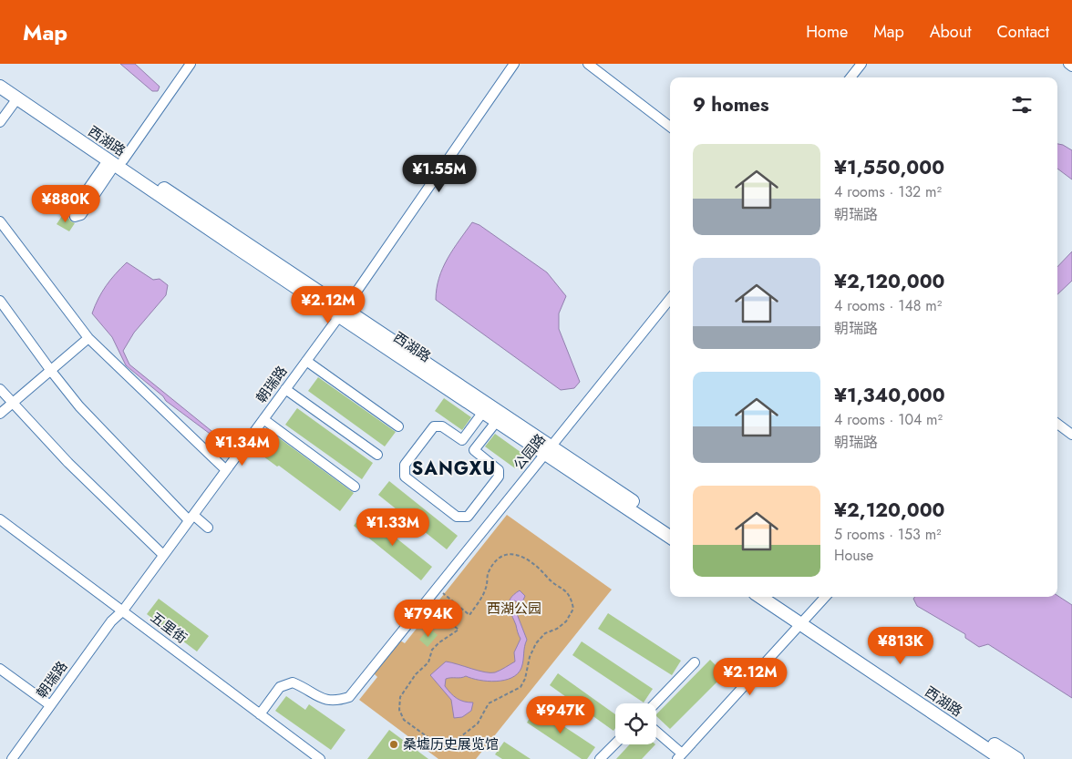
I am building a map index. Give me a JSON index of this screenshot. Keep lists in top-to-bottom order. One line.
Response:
{"streets":{"main road":["西湖路"],"street":["朝瑞路","公园路","五里街"]},"crossings":[["西湖路","朝瑞路"],["西湖路","公园路"],["朝瑞路","五里街"],["公园路","五里街"]],"districts":["SANGXU"],"parks":["西湖公园"],"places":["桑墟历史展览馆"],"page":{"header":"Map","nav":["Home","Map","About","Contact"],"heading":"9 homes","list":[{"name":"¥1,550,000","note":"4 rooms · 132 m² · 朝瑞路"},{"name":"¥2,120,000","note":"4 rooms · 148 m² · 朝瑞路"},{"name":"¥1,340,000","note":"4 rooms · 104 m² · 朝瑞路"},{"name":"¥2,120,000","note":"5 rooms · 153 m² · House"}],"price":["¥1.55M","¥880K","¥2.12M","¥1.34M","¥1.33M","¥794K","¥813K","¥2.12M","¥947K"]}}
